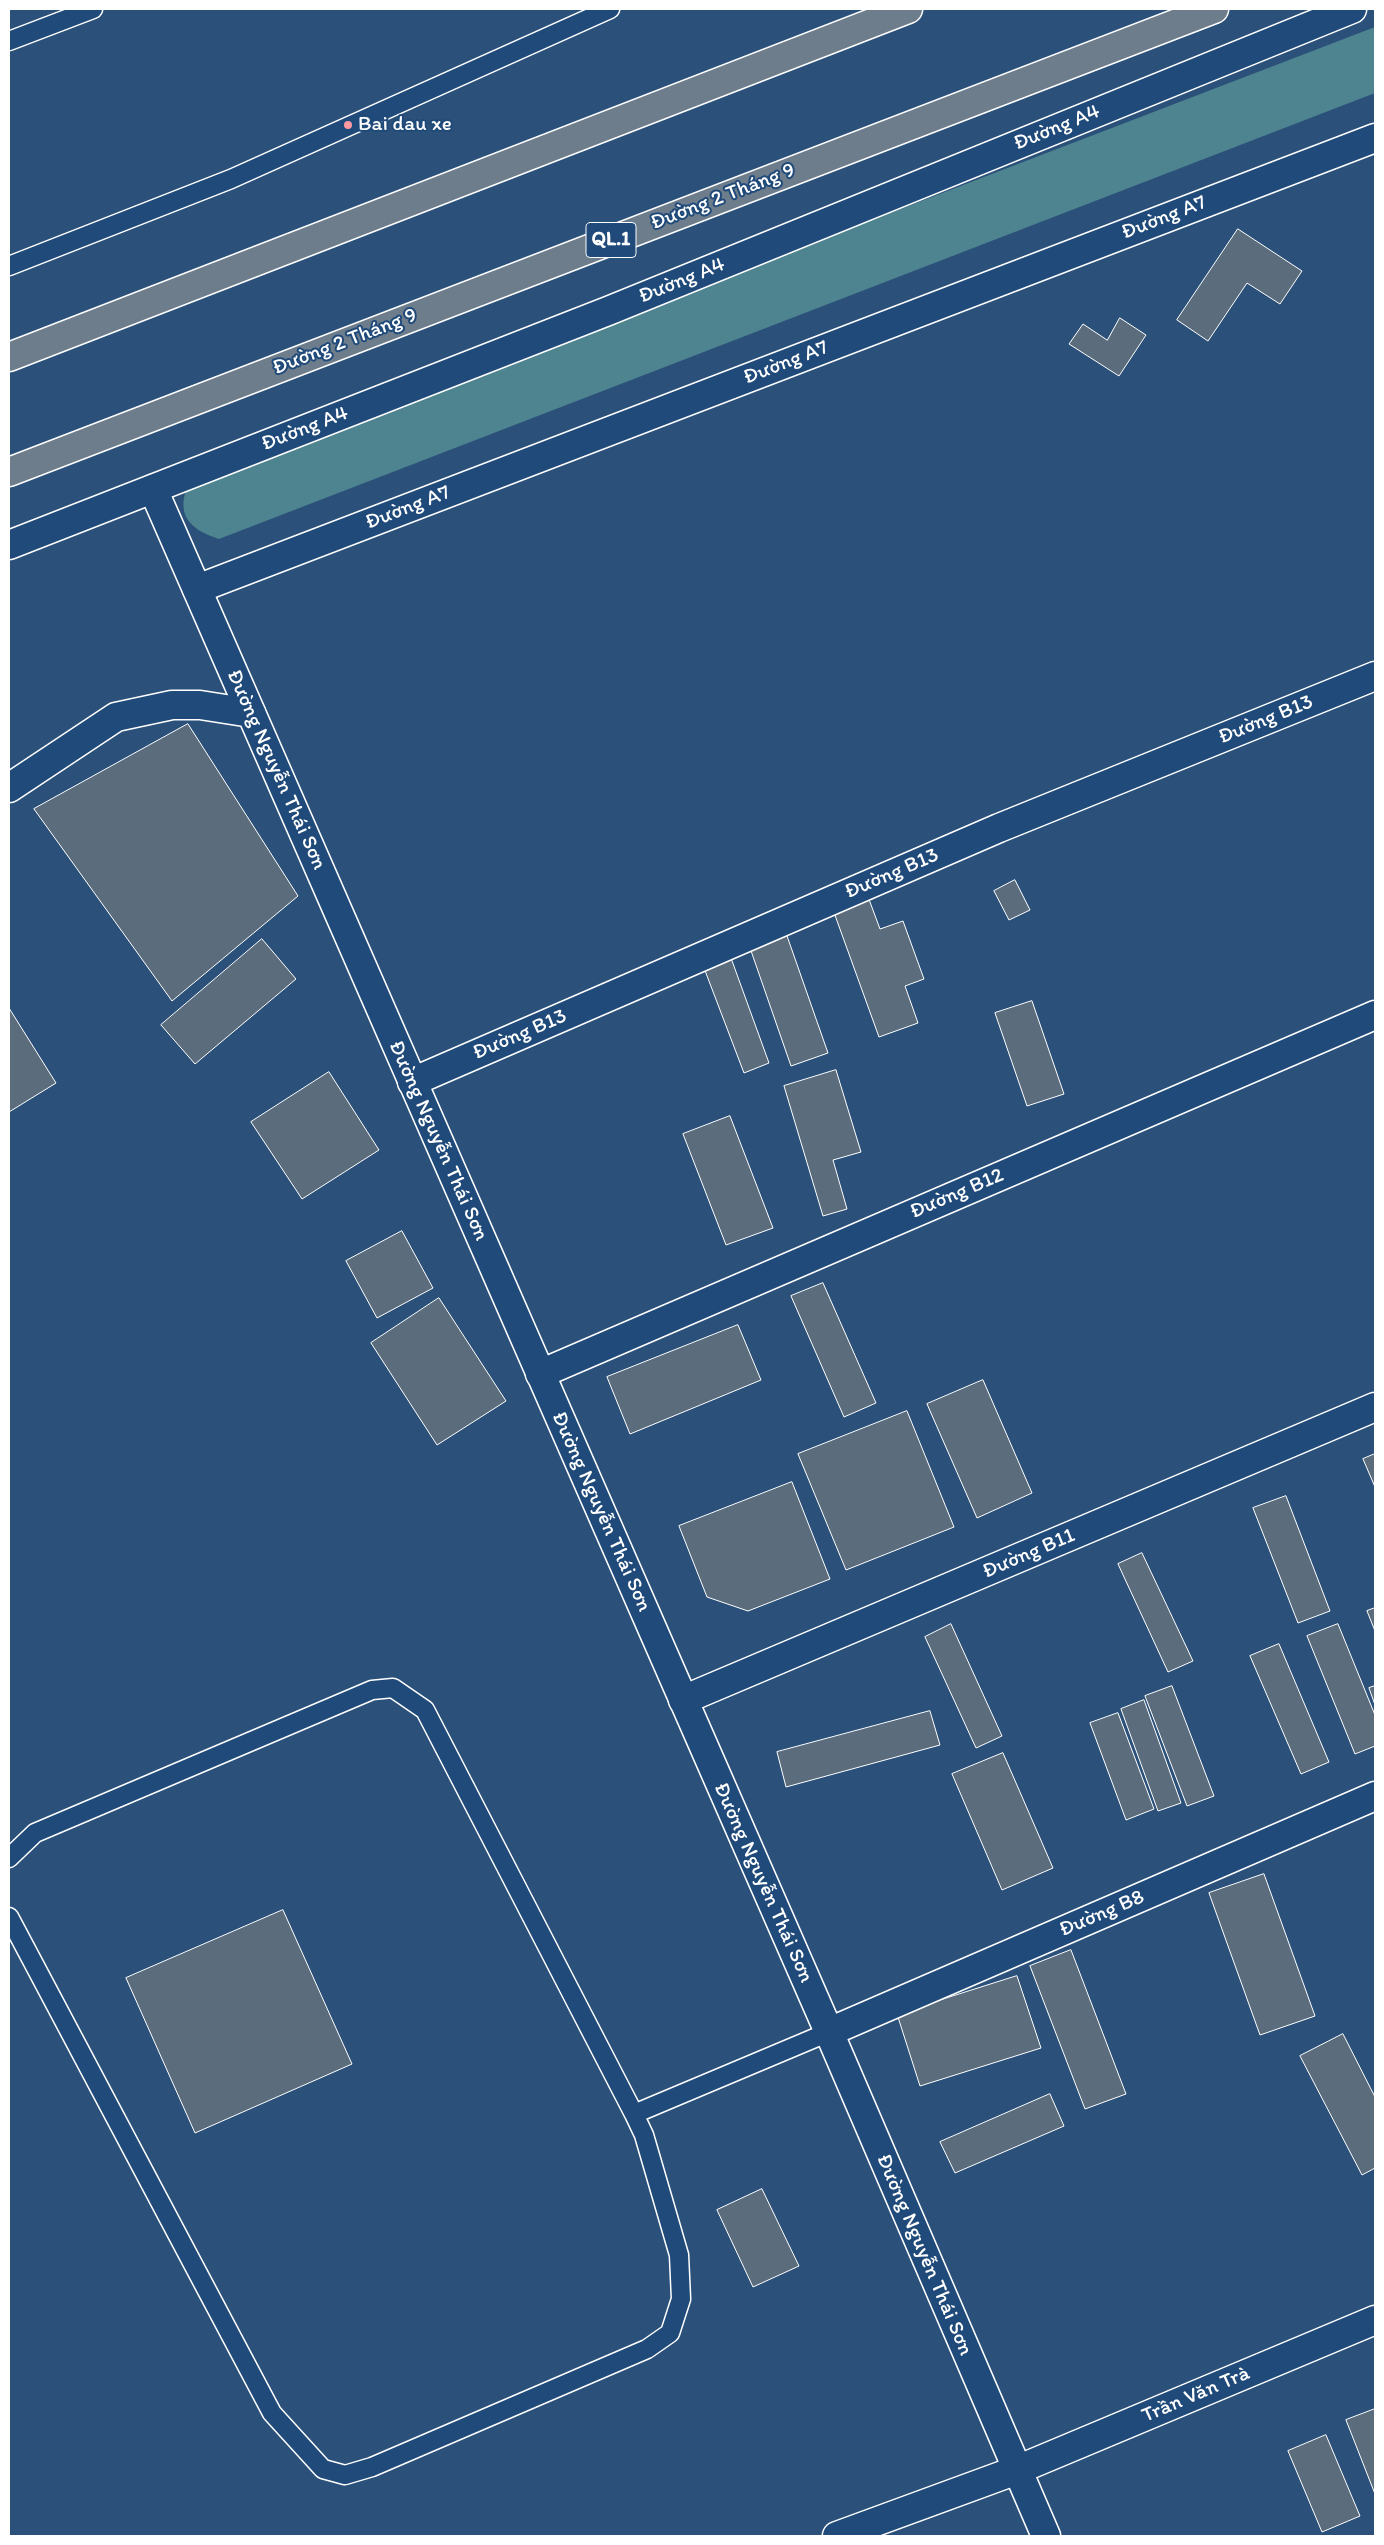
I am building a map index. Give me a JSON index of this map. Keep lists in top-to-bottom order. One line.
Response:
{"streets":{"highway":["Đường 2 Tháng 9","QL.1"],"street":["Đường A4","Đường A7","Đường B13","Đường Nguyễn Thái Sơn","Đường B12","Đường B11","Đường B8","Trần Văn Trà"]},"crossings":[["Đường A4","Đường Nguyễn Thái Sơn"],["Đường A7","Đường Nguyễn Thái Sơn"],["Đường B13","Đường Nguyễn Thái Sơn"],["Đường Nguyễn Thái Sơn","Đường B12"],["Đường Nguyễn Thái Sơn","Đường B11"],["Đường Nguyễn Thái Sơn","Đường B8"],["Đường Nguyễn Thái Sơn","Trần Văn Trà"]],"places":["Bai dau xe"]}
